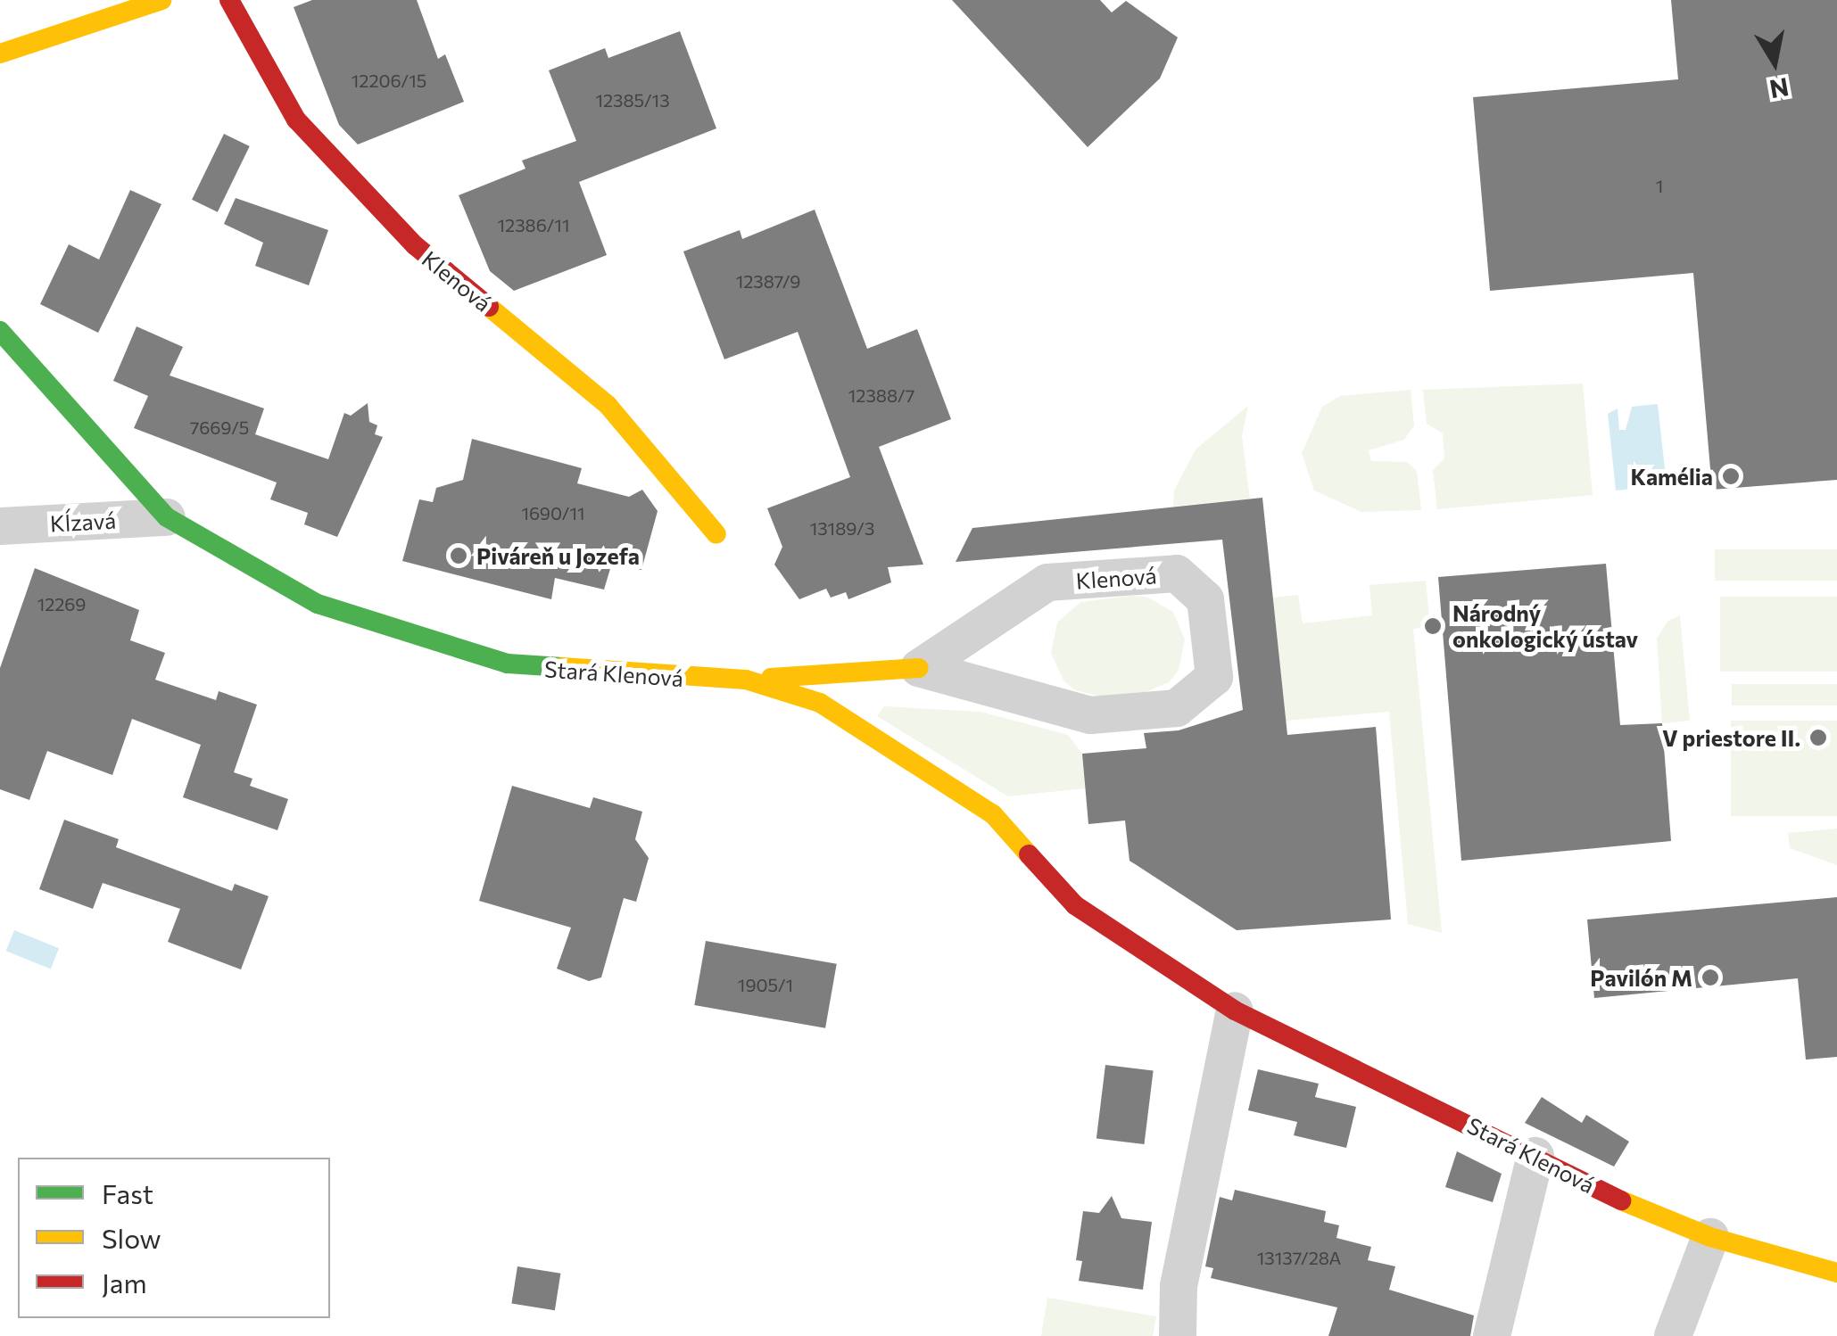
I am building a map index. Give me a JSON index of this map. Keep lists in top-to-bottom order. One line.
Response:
{"streets":{"street":["Klenová","Kĺzavá","Stará Klenová"]},"crossings":[["Klenová","Stará Klenová"],["Kĺzavá","Stará Klenová"]],"places":["Kamélia","Piváreň u Jozefa","Národný onkologický ústav","V priestore II.","Pavilón M"],"house_numbers":["12206/15","12385/13","1","12386/11","12387/9","12388/7","7669/5","1690/11","13189/3","12269","1905/1","13137/28A"],"legend":["Fast","Slow","Jam"],"north":"bottom"}
